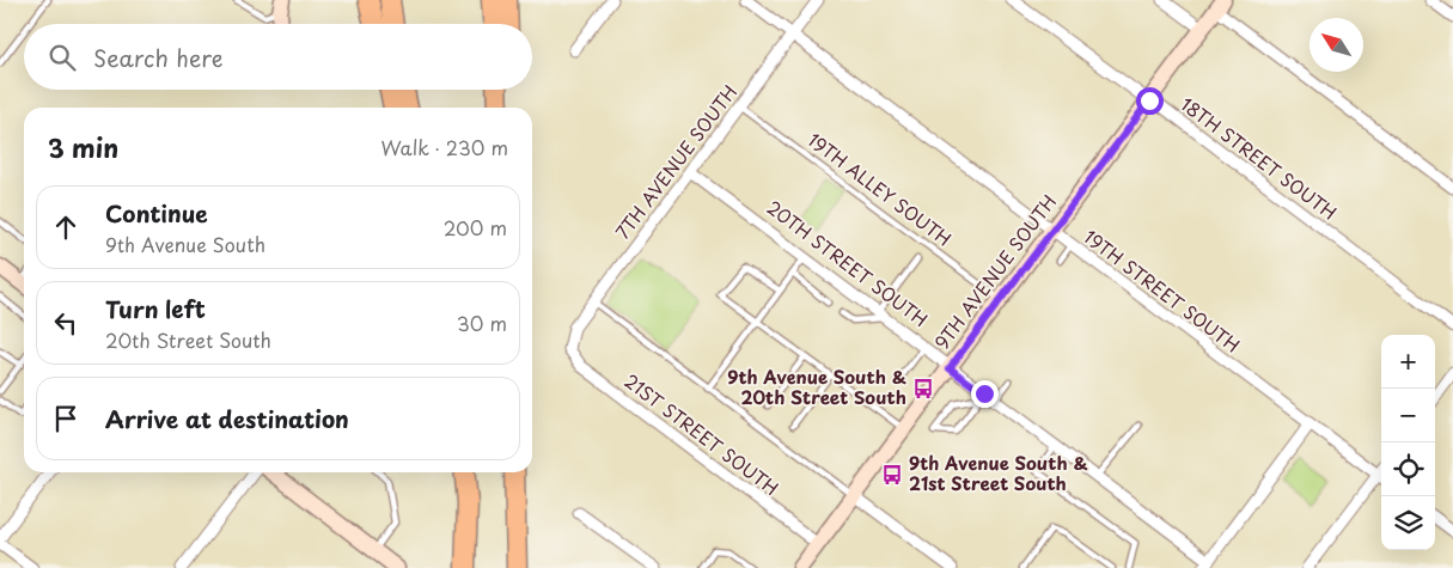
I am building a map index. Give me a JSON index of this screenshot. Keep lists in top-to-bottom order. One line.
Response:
{"streets":{"street":["18TH STREET SOUTH","7TH AVENUE SOUTH","20TH STREET SOUTH","9TH AVENUE SOUTH","19TH STREET SOUTH","21ST STREET SOUTH"],"lane":["19TH ALLEY SOUTH"]},"crossings":[["18TH STREET SOUTH","9TH AVENUE SOUTH"],["7TH AVENUE SOUTH","19TH ALLEY SOUTH"],["7TH AVENUE SOUTH","20TH STREET SOUTH"],["7TH AVENUE SOUTH","19TH STREET SOUTH"],["7TH AVENUE SOUTH","21ST STREET SOUTH"],["19TH ALLEY SOUTH","9TH AVENUE SOUTH"],["20TH STREET SOUTH","9TH AVENUE SOUTH"],["9TH AVENUE SOUTH","19TH STREET SOUTH"],["9TH AVENUE SOUTH","21ST STREET SOUTH"]],"places":{"bus stop":["9th Avenue South & 20th Street South","9th Avenue South & 21st Street South"]},"north":"top left","page":{"search":"Search here","heading":["3 min","Walk · 230 m"],"list":[["Continue","9th Avenue South","200 m"],["Turn left","20th Street South","30 m"],"Arrive at destination"],"map_buttons":["+","−"]}}
